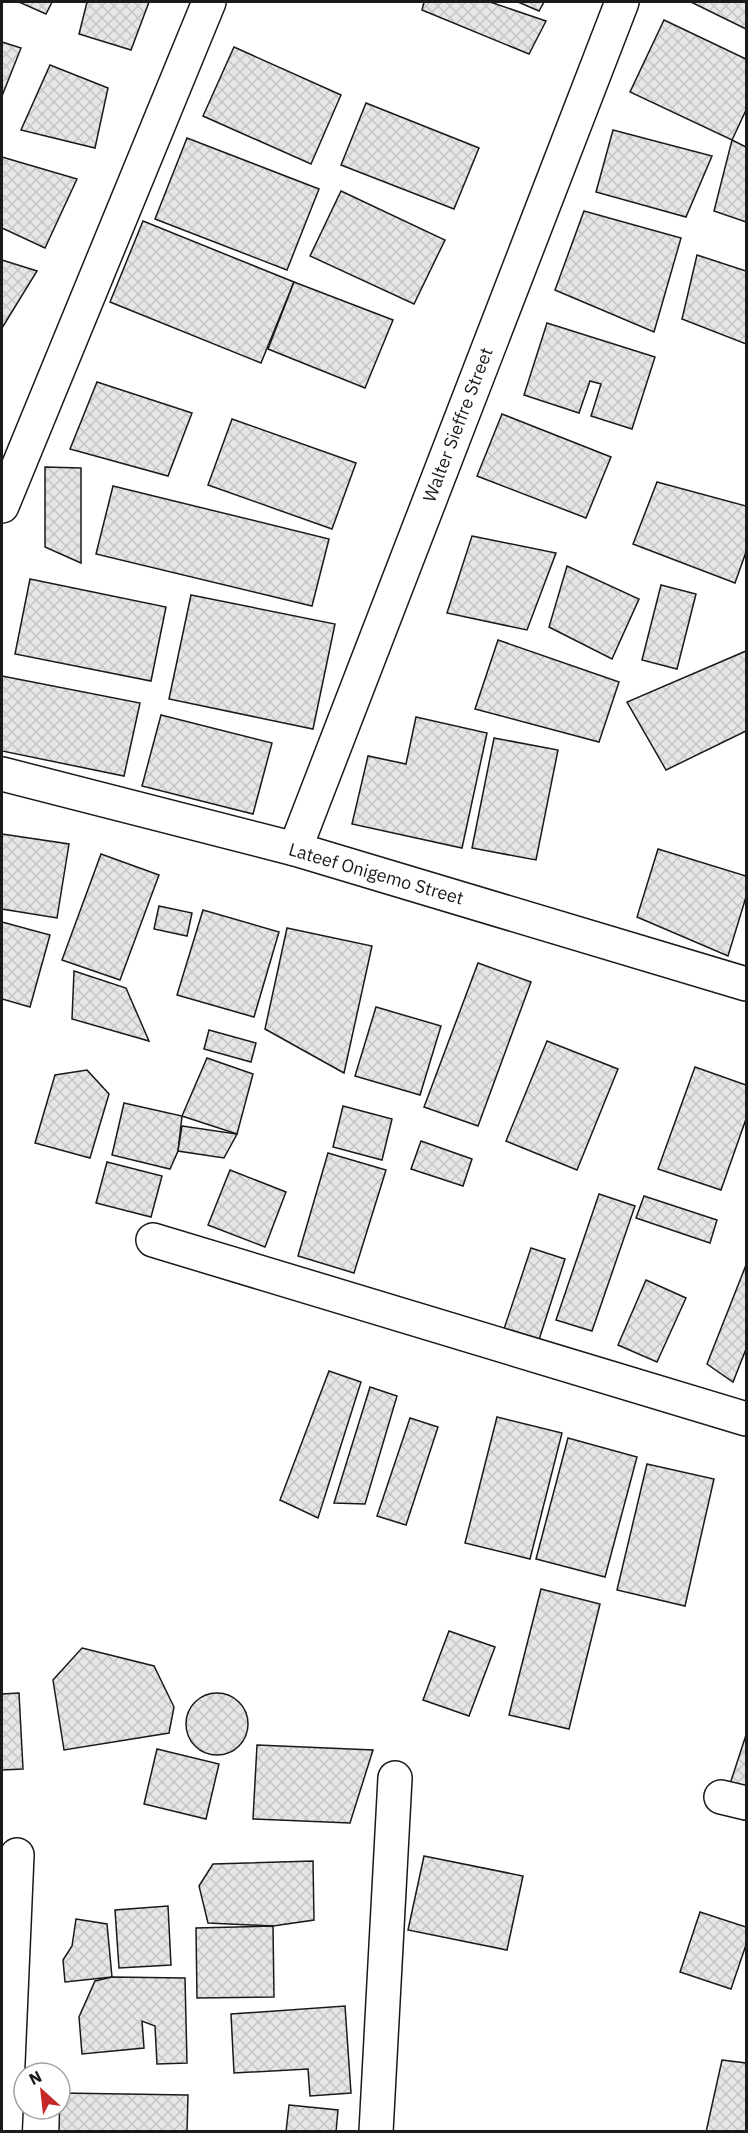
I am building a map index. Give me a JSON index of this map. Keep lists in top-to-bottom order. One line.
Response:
{"streets":{"street":["Walter Sieffre Street","Lateef Onigemo Street"]},"crossings":[["Walter Sieffre Street","Lateef Onigemo Street"]],"north":"top left"}
